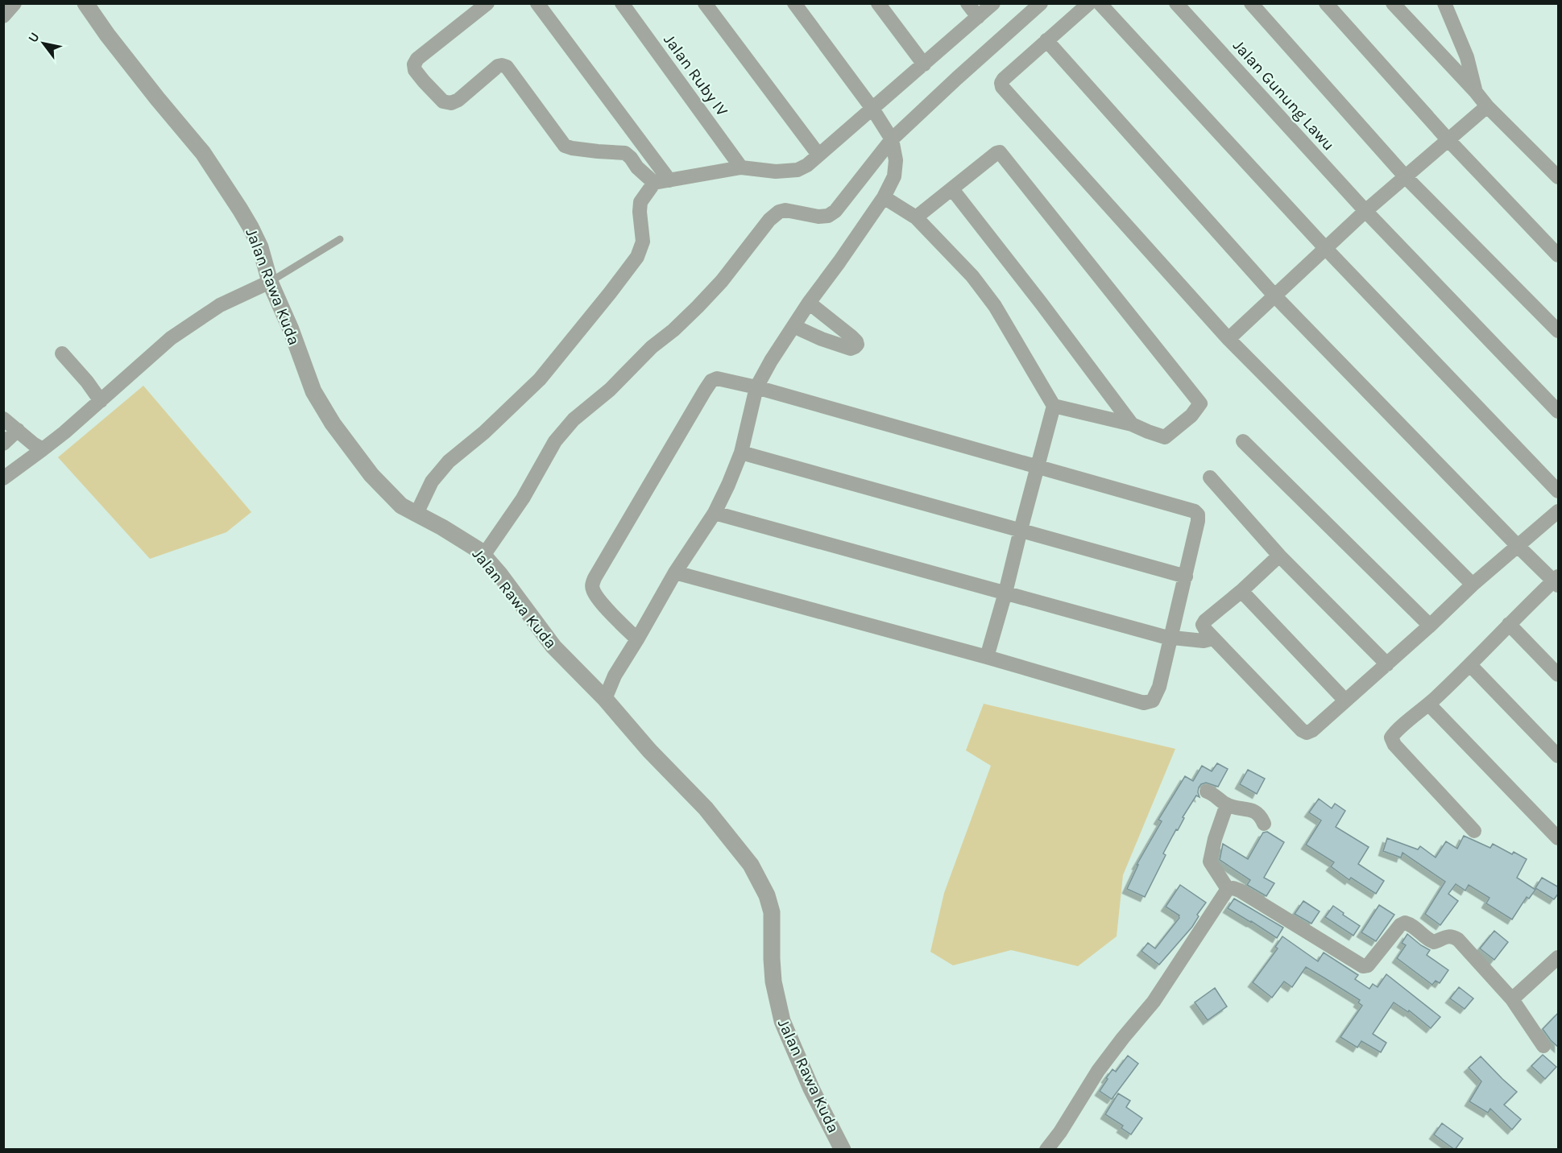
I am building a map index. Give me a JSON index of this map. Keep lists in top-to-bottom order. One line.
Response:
{"streets":{"street":["Jalan Ruby IV","Jalan Gunung Lawu","Jalan Rawa Kuda"]},"north":"top left"}
